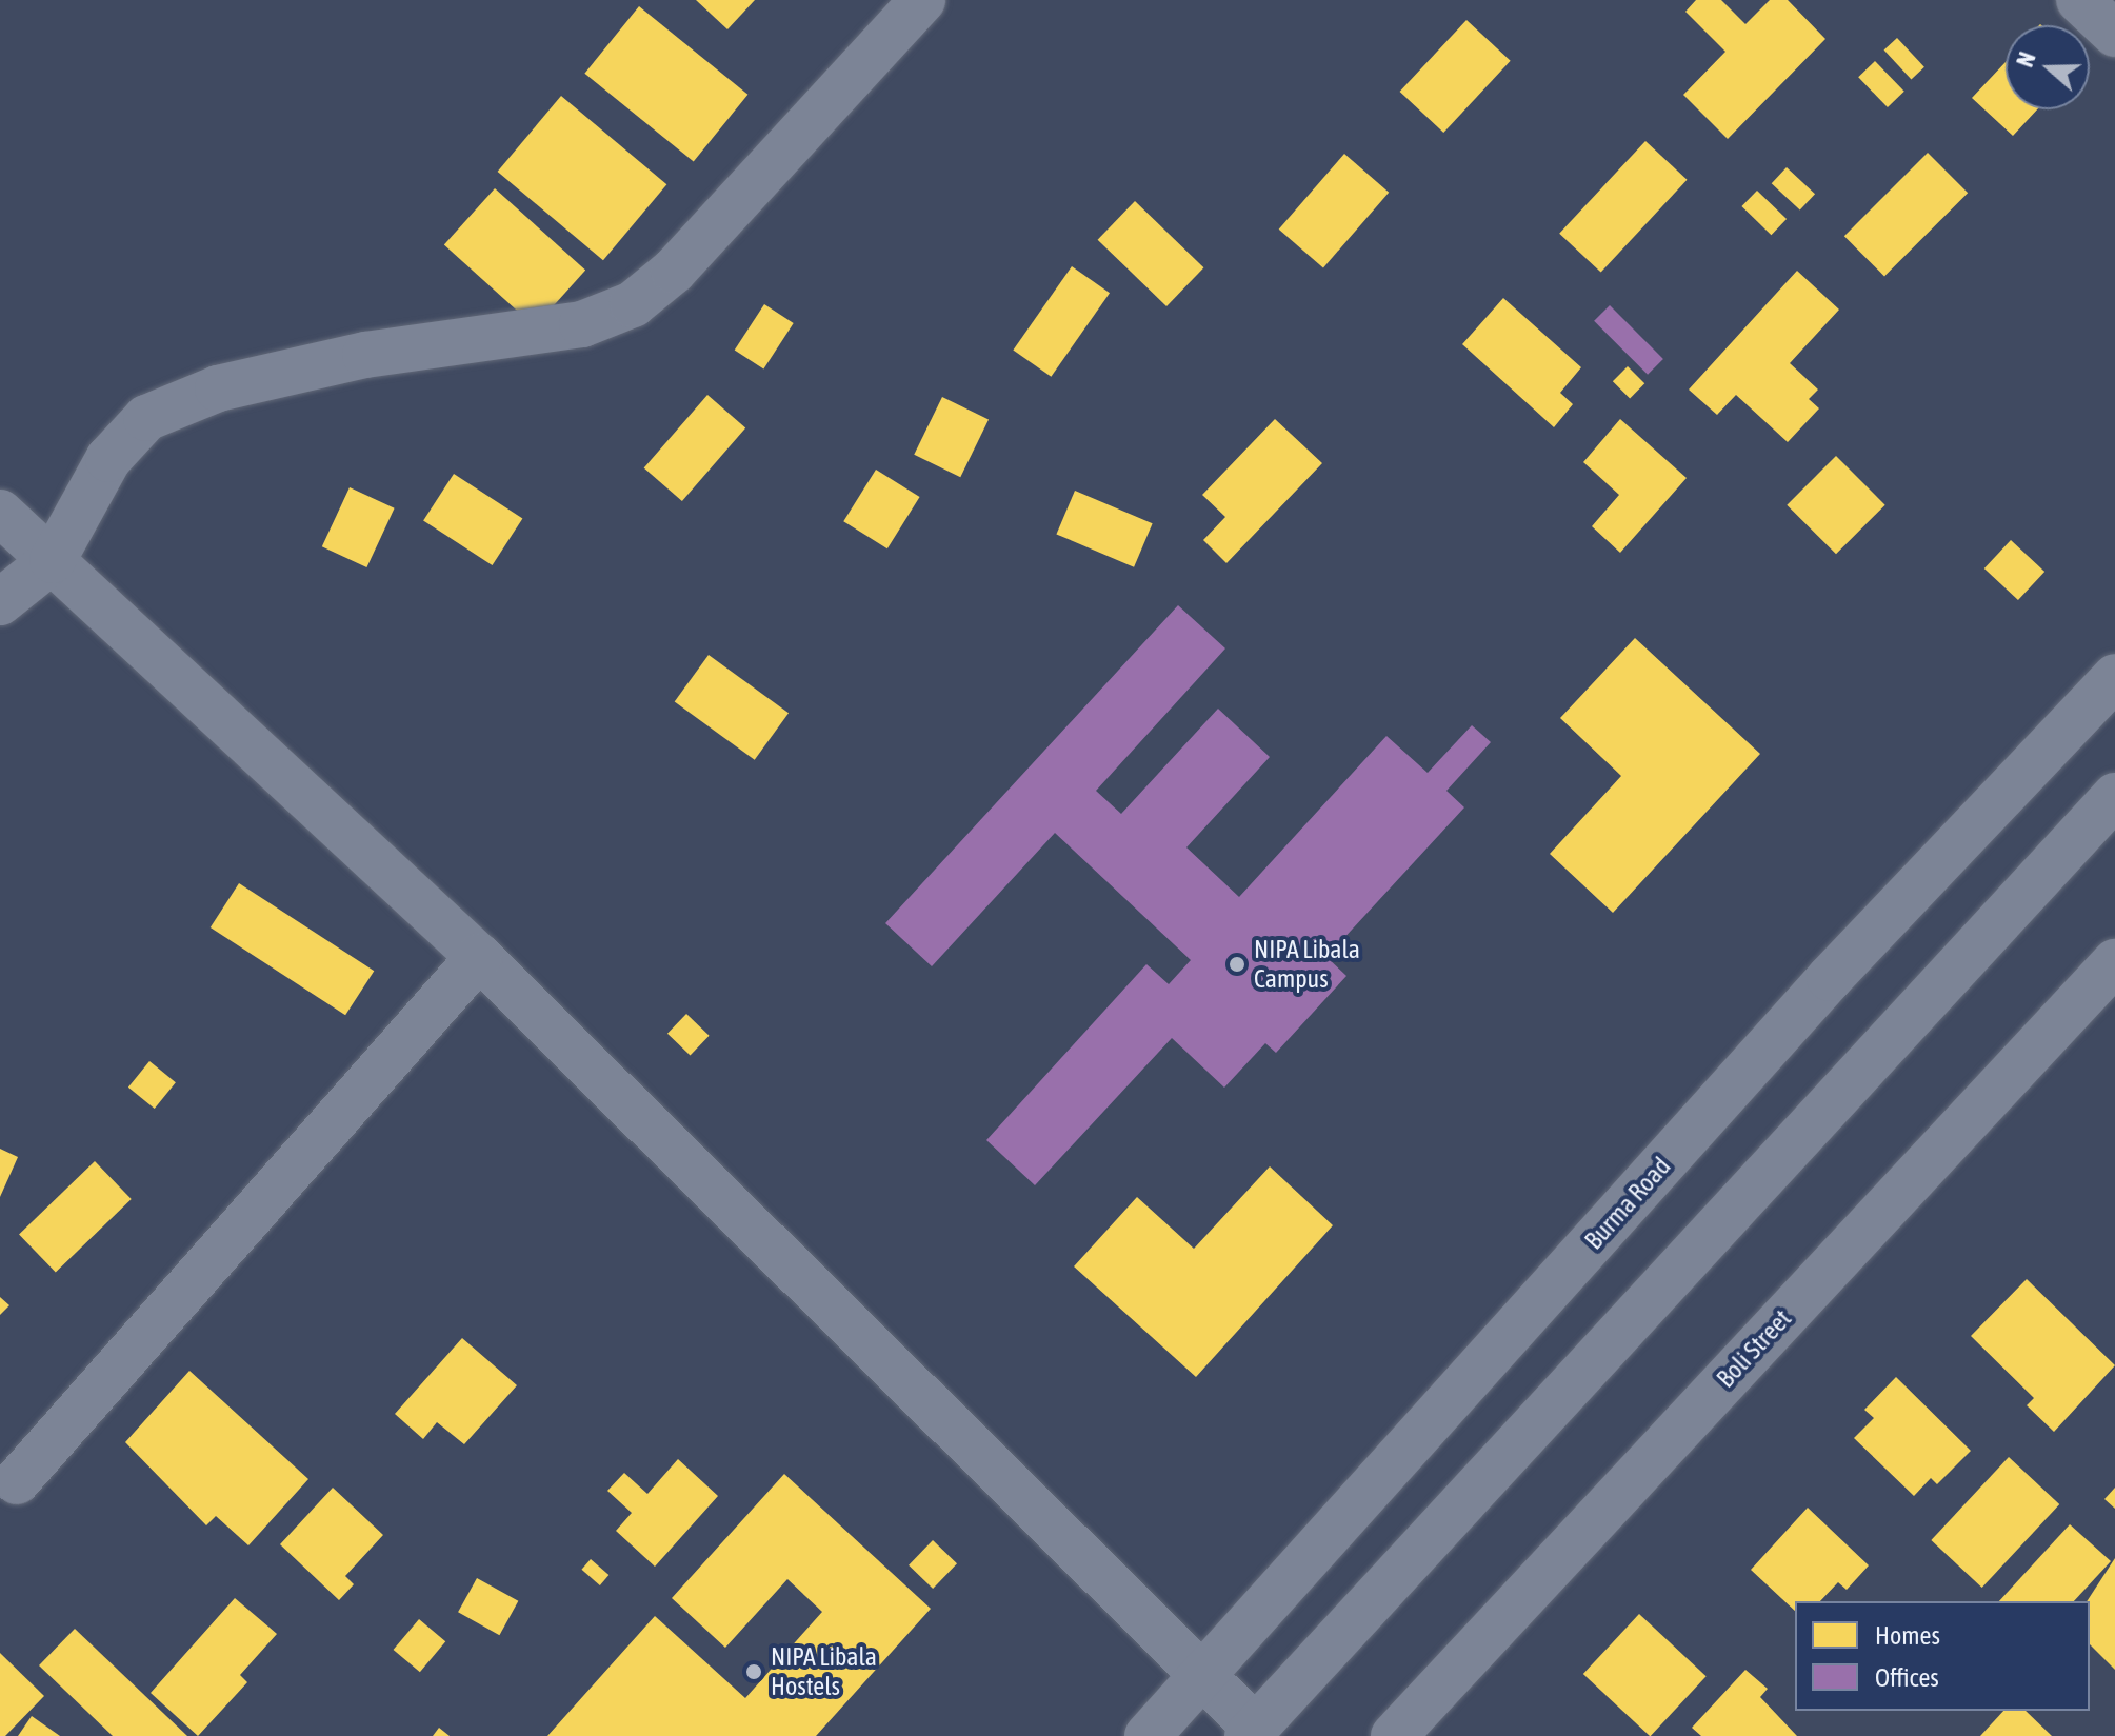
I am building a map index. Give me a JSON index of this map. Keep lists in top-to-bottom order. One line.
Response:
{"streets":{"street":["Burma Road","Boli Street"]},"places":["NIPA Libala Campus","NIPA Libala Hostels"],"legend":["Homes","Offices"],"north":"left"}
